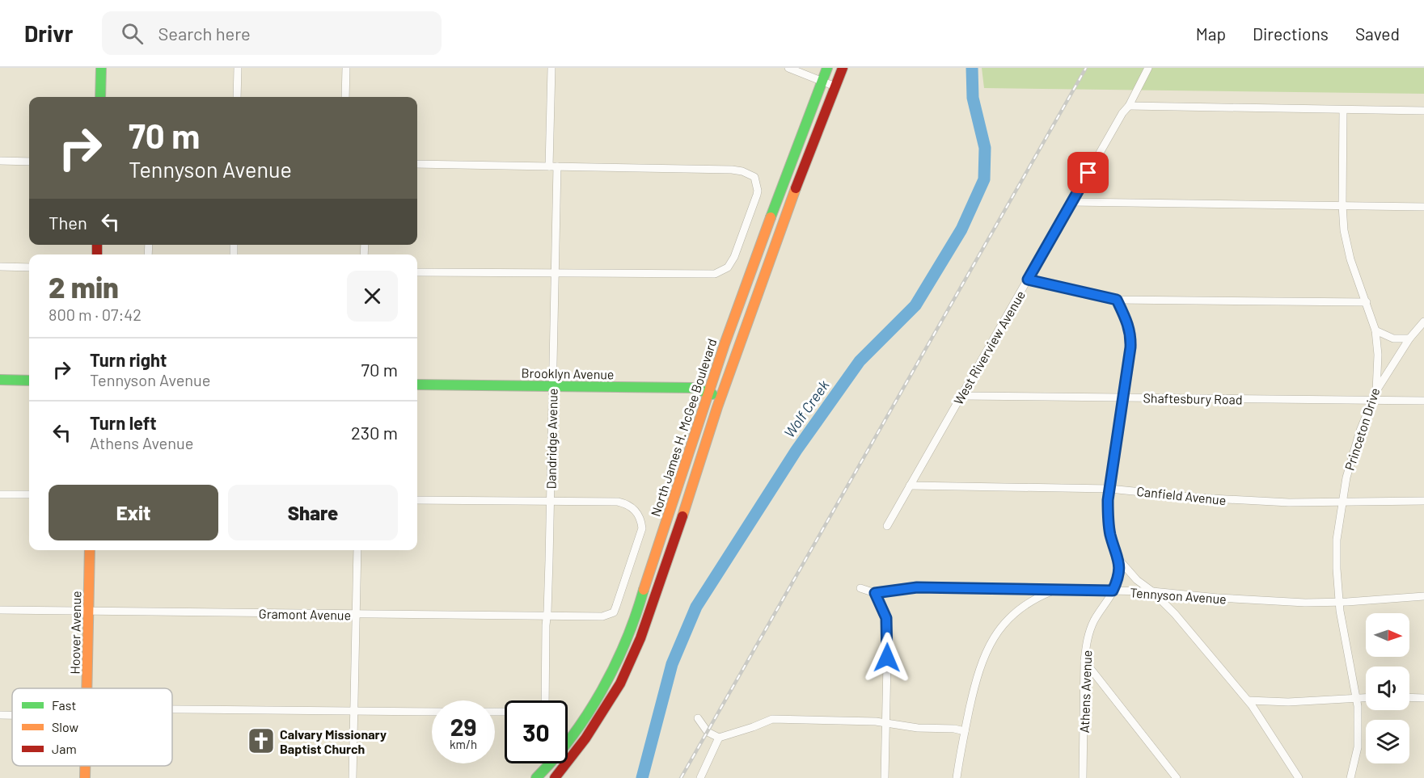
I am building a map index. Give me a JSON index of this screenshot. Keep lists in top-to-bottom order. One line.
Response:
{"streets":{"main road":["Brooklyn Avenue","North James H. McGee Boulevard","Hoover Avenue"],"street":["West Riverview Avenue","Shaftesbury Road","Princeton Drive","Dandridge Avenue","Canfield Avenue","Tennyson Avenue","Gramont Avenue","Athens Avenue"]},"crossings":[["West Riverview Avenue","Shaftesbury Road"],["West Riverview Avenue","Canfield Avenue"],["Brooklyn Avenue","North James H. McGee Boulevard"],["Brooklyn Avenue","Dandridge Avenue"],["Shaftesbury Road","Princeton Drive"],["Shaftesbury Road","Athens Avenue"],["Princeton Drive","Canfield Avenue"],["Princeton Drive","Tennyson Avenue"],["Dandridge Avenue","Gramont Avenue"],["Canfield Avenue","Athens Avenue"],["Tennyson Avenue","Athens Avenue"],["Gramont Avenue","Hoover Avenue"]],"water":["Wolf Creek"],"places":{"church":["Calvary Missionary Baptist Church"]},"legend":["Fast","Slow","Jam"],"north":"right","page":{"header":"Drivr","search":"Search here","nav":["Map","Directions","Saved"],"turn":["70 m","Tennyson Avenue"],"then":"Then","heading":["2 min","800 m · 07:42"],"list":[{"name":"Turn right","note":"Tennyson Avenue","value":"70 m"},{"name":"Turn left","note":"Athens Avenue","value":"230 m"}],"buttons":["Exit","Share"],"speed":"29 km/h","limit":"30"}}
